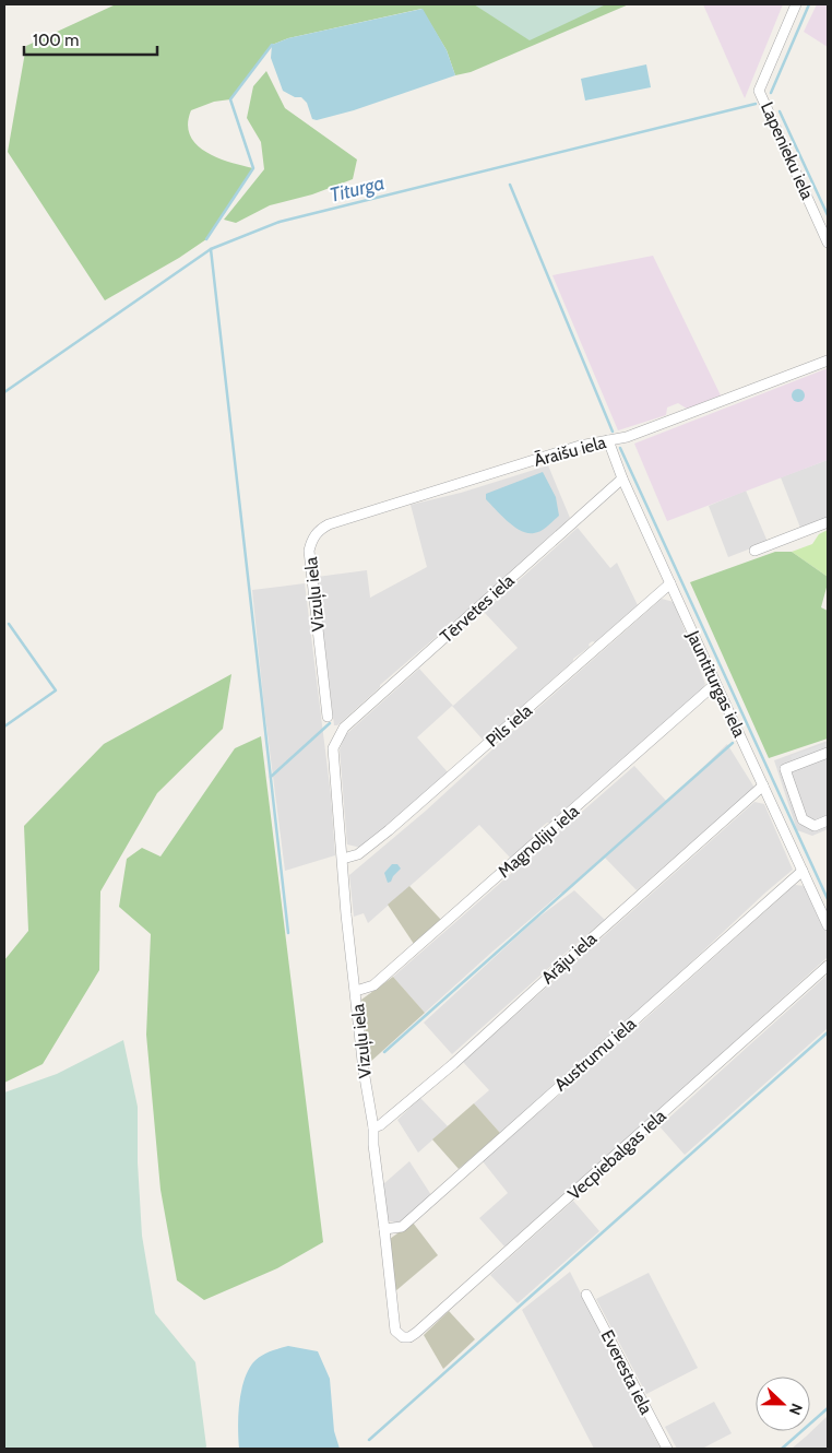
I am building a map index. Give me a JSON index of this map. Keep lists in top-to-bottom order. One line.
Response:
{"streets":{"street":["Lapenieku iela","Āraišu iela","Vizuļu iela","Tērvetes iela","Jauntiturgas iela","Pils iela","Magnoliju iela","Arāju iela","Austrumu iela","Vecpiebalgas iela","Everesta iela"]},"crossings":[["Āraišu iela","Vizuļu iela"],["Āraišu iela","Jauntiturgas iela"],["Vizuļu iela","Tērvetes iela"],["Vizuļu iela","Pils iela"],["Vizuļu iela","Magnoliju iela"],["Vizuļu iela","Arāju iela"],["Vizuļu iela","Austrumu iela"],["Vizuļu iela","Vecpiebalgas iela"],["Tērvetes iela","Jauntiturgas iela"],["Jauntiturgas iela","Pils iela"],["Jauntiturgas iela","Magnoliju iela"],["Jauntiturgas iela","Arāju iela"],["Jauntiturgas iela","Austrumu iela"]],"water":["Titurga"],"scale_bar":"100 m","north":"right"}
